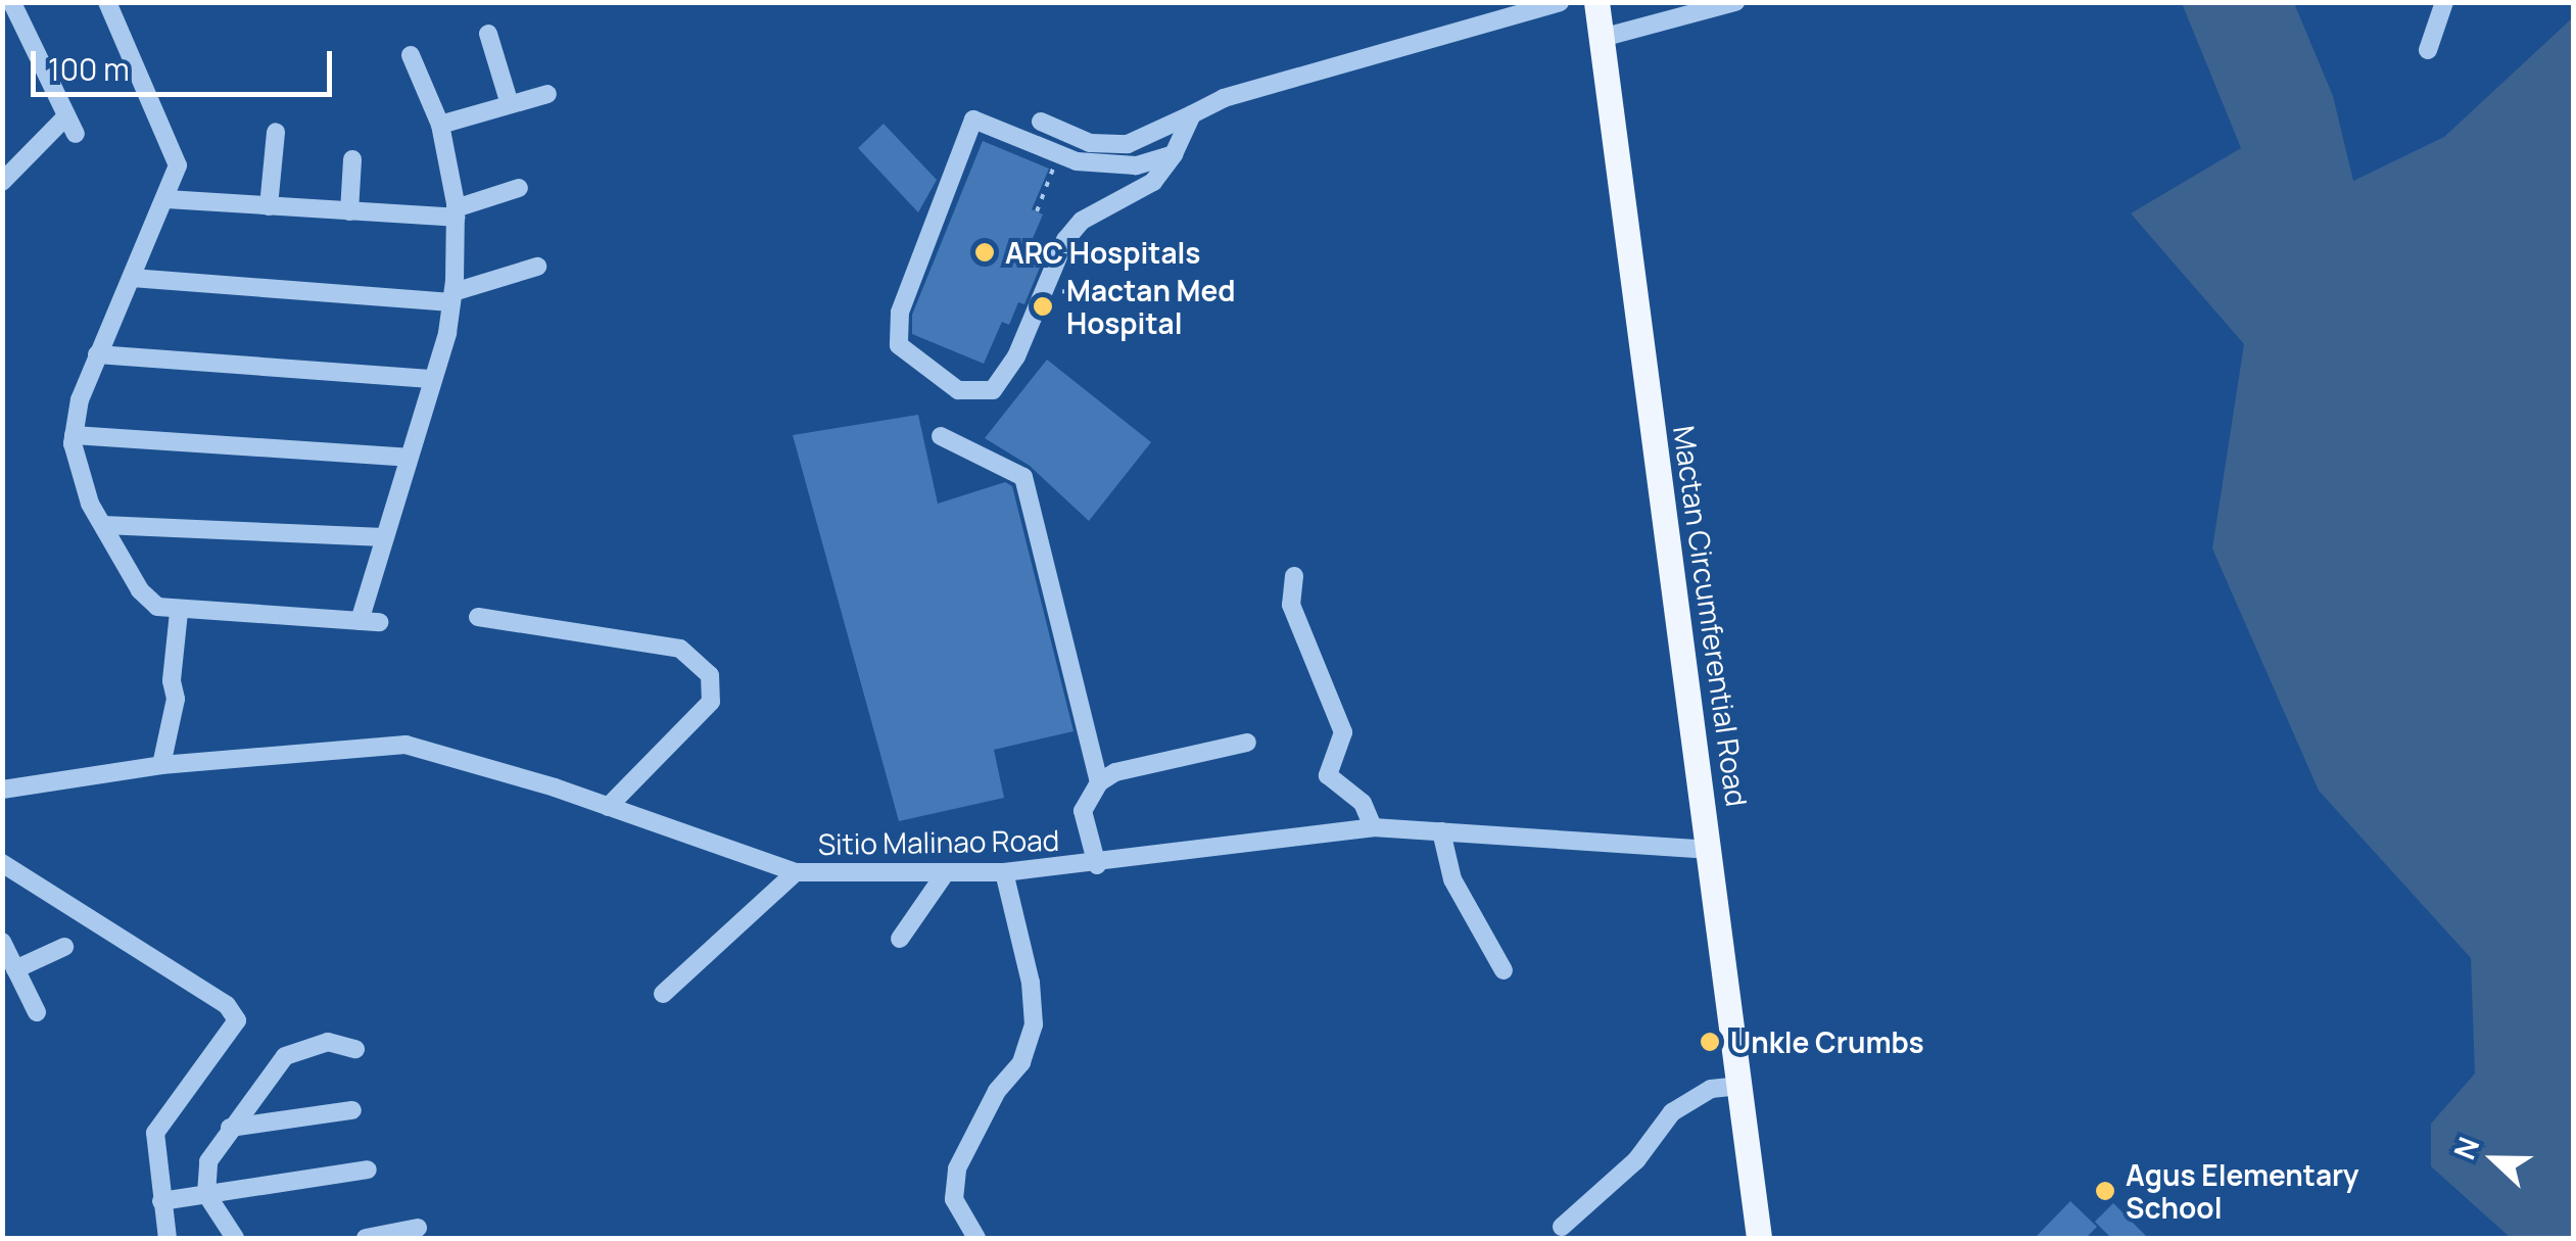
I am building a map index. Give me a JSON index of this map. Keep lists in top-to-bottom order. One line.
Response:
{"streets":{"main road":["Mactan Circumferential Road"],"street":["Sitio Malinao Road"]},"crossings":[["Mactan Circumferential Road","Sitio Malinao Road"]],"places":["ARC Hospitals","Mactan Med Hospital","Unkle Crumbs","Agus Elementary School"],"scale_bar":"100 m","north":"left"}
